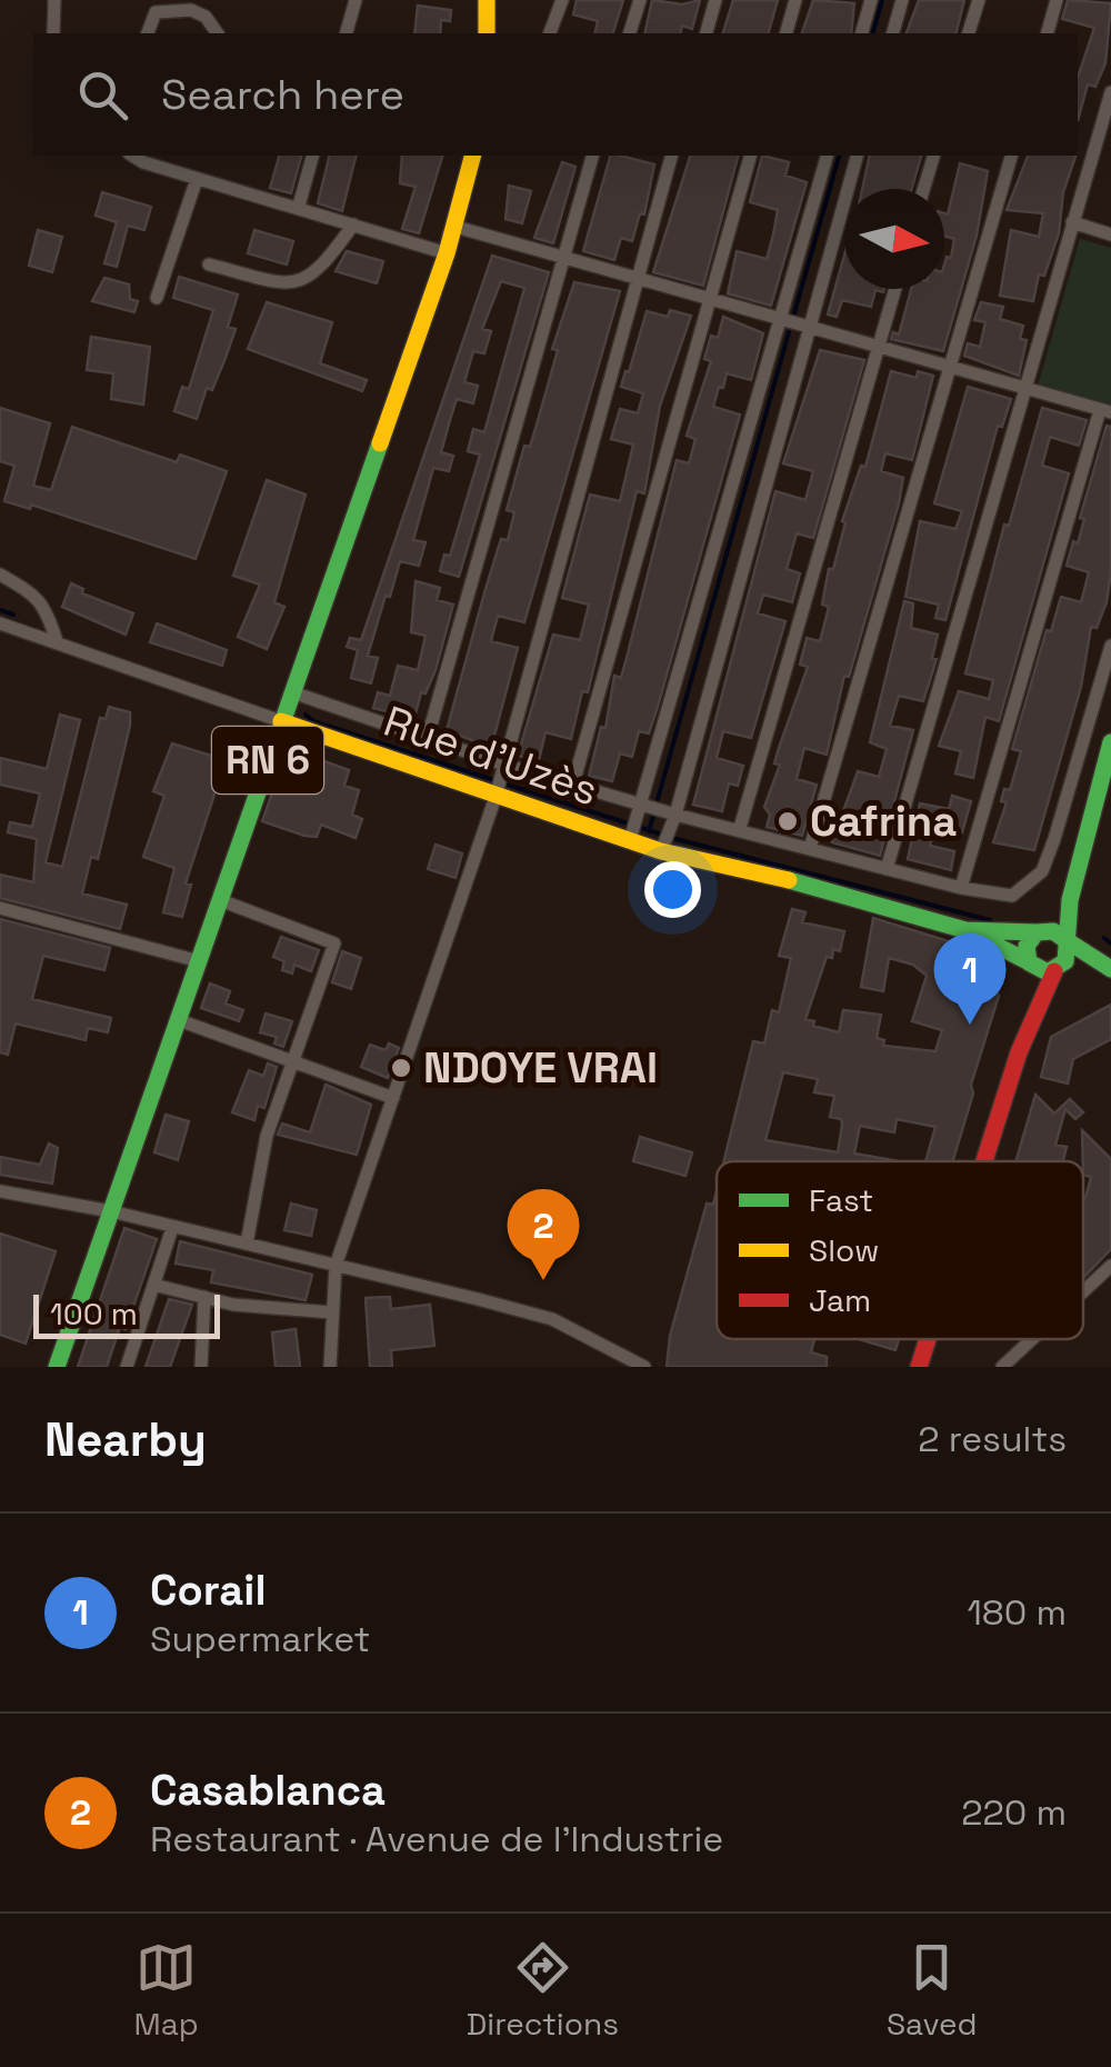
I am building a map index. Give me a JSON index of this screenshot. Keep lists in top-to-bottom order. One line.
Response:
{"streets":{"main road":["Rue d'Uzès","RN 6"]},"crossings":[["Rue d'Uzès","RN 6"]],"places":["Cafrina","NDOYE VRAI"],"legend":["Fast","Slow","Jam"],"scale_bar":"100 m","north":"right","page":{"search":"Search here","pins":["1","2"],"scale":"100 m","heading":["Nearby","2 results"],"list":[{"mark":"1","name":"Corail","note":"Supermarket","value":"180 m"},{"mark":"2","name":"Casablanca","note":"Restaurant · Avenue de l'Industrie","value":"220 m"}],"nav":["Map","Directions","Saved"]}}
